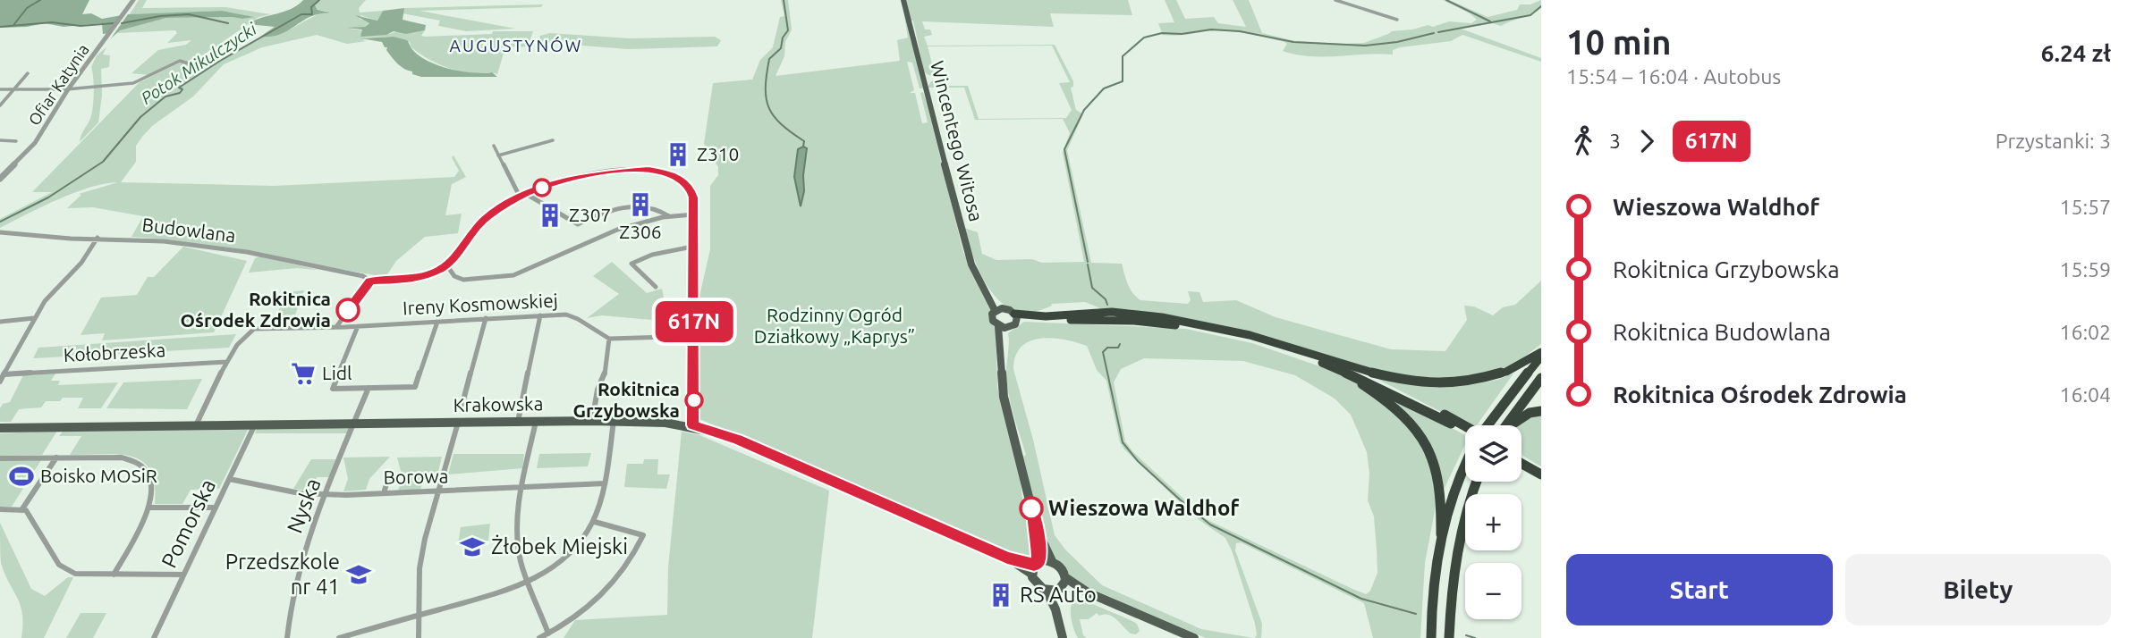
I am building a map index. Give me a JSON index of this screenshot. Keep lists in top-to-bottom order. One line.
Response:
{"streets":{"main road":["Wincentego Witosa","Krakowska"],"street":["Ofiar Katynia","Budowlana","Ireny Kosmowskiej","Kołobrzeska","Borowa","Nyska","Pomorska"]},"crossings":[["Ireny Kosmowskiej","Kołobrzeska"],["Ireny Kosmowskiej","Krakowska"],["Krakowska","Nyska"],["Krakowska","Pomorska"],["Borowa","Nyska"],["Borowa","Pomorska"]],"districts":["AUGUSTYNÓW"],"water":["Potok Mikulczycki"],"parks":["Rodzinny Ogród Działkowy „Kaprys”"],"places":{"building":["Z310","Z306","Z307","RS Auto"],"other":["Rokitnica Ośrodek Zdrowia","Rokitnica Grzybowska","Wieszowa Waldhof"],"supermarket":["Lidl"],"sports":["Boisko MOSiR"],"school or university":["Żłobek Miejski","Przedszkole nr 41"]},"lines":["bus line 617N"],"page":{"on_map":"617N","heading":["10 min","15:54 – 16:04 · Autobus","6.24 zł"],"legs":["3","617N","Przystanki: 3"],"list":[{"name":"Wieszowa Waldhof","value":"15:57"},{"name":"Rokitnica Grzybowska","value":"15:59"},{"name":"Rokitnica Budowlana","value":"16:02"},{"name":"Rokitnica Ośrodek Zdrowia","value":"16:04"}],"map_buttons":["+","−"],"buttons":["Start","Bilety"]}}
